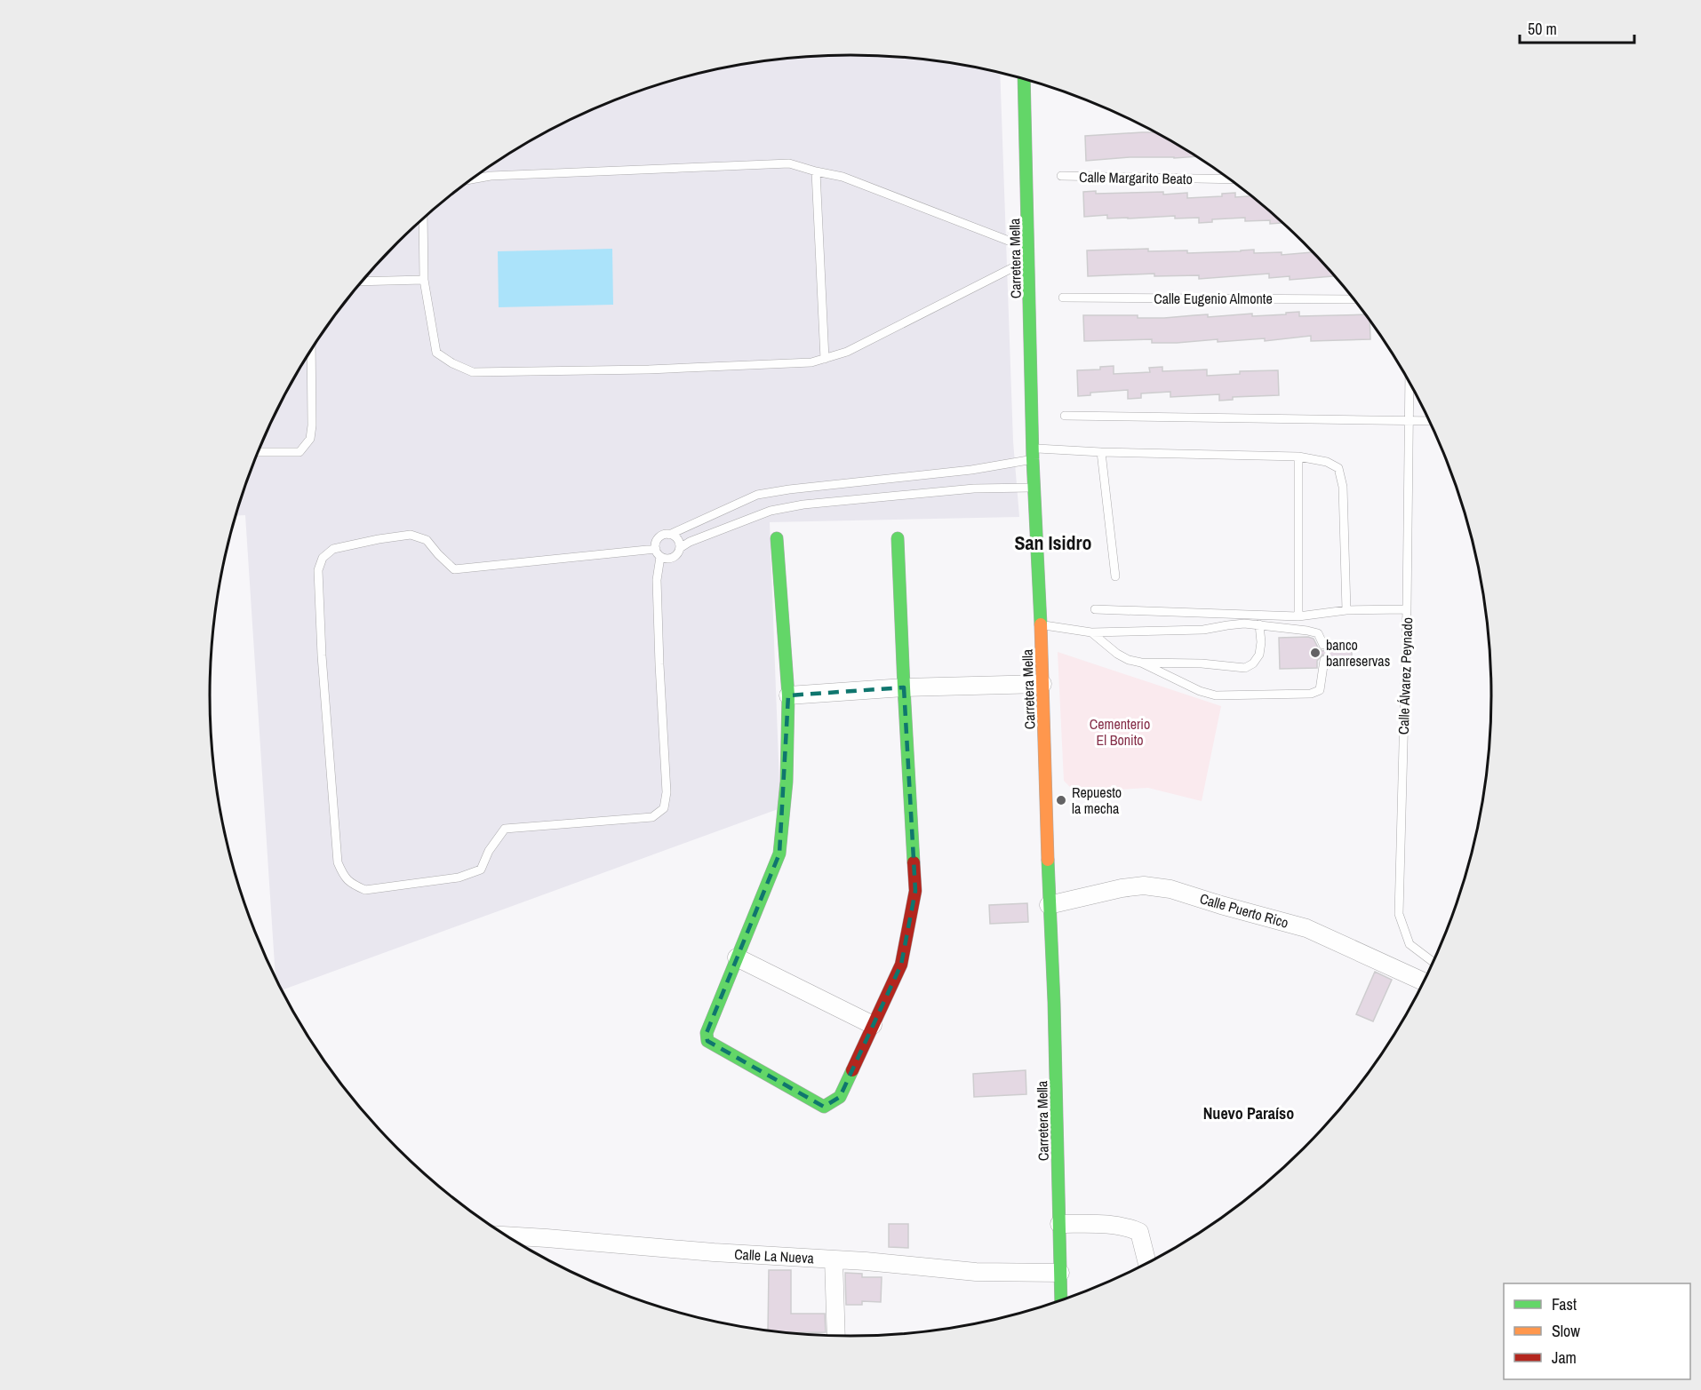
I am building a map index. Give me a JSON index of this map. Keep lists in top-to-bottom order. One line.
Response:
{"streets":{"street":["Carretera Mella","Calle Puerto Rico","Calle La Nueva"],"lane":["Calle Margarito Beato","Calle Eugenio Almonte","Calle Álvarez Peynado"]},"crossings":[["Carretera Mella","Calle Puerto Rico"],["Carretera Mella","Calle La Nueva"]],"districts":["San Isidro","Nuevo Paraíso"],"parks":["Cementerio El Bonito"],"places":["banco banreservas","Repuesto la mecha"],"legend":["Fast","Slow","Jam"],"scale_bar":"50 m"}
